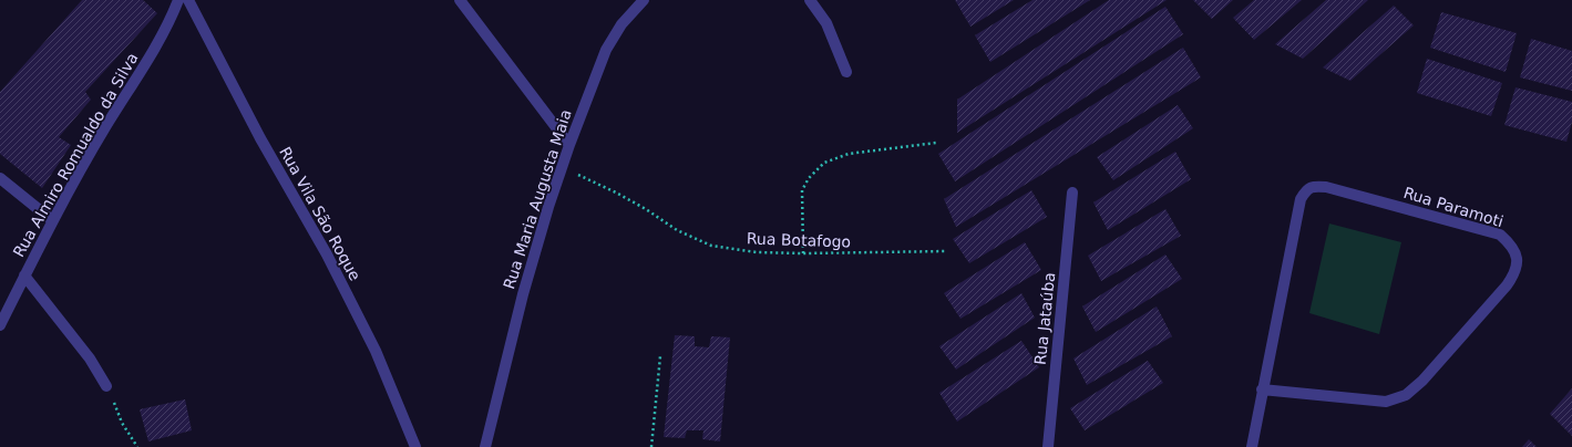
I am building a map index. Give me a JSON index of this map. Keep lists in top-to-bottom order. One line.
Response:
{"streets":{"street":["Rua Almiro Romualdo da Silva","Rua Maria Augusta Maia","Rua Paramoti","Rua Vila São Roque","Rua Jataúba"],"path":["Rua Botafogo"]},"crossings":[["Rua Maria Augusta Maia","Rua Botafogo"]]}
